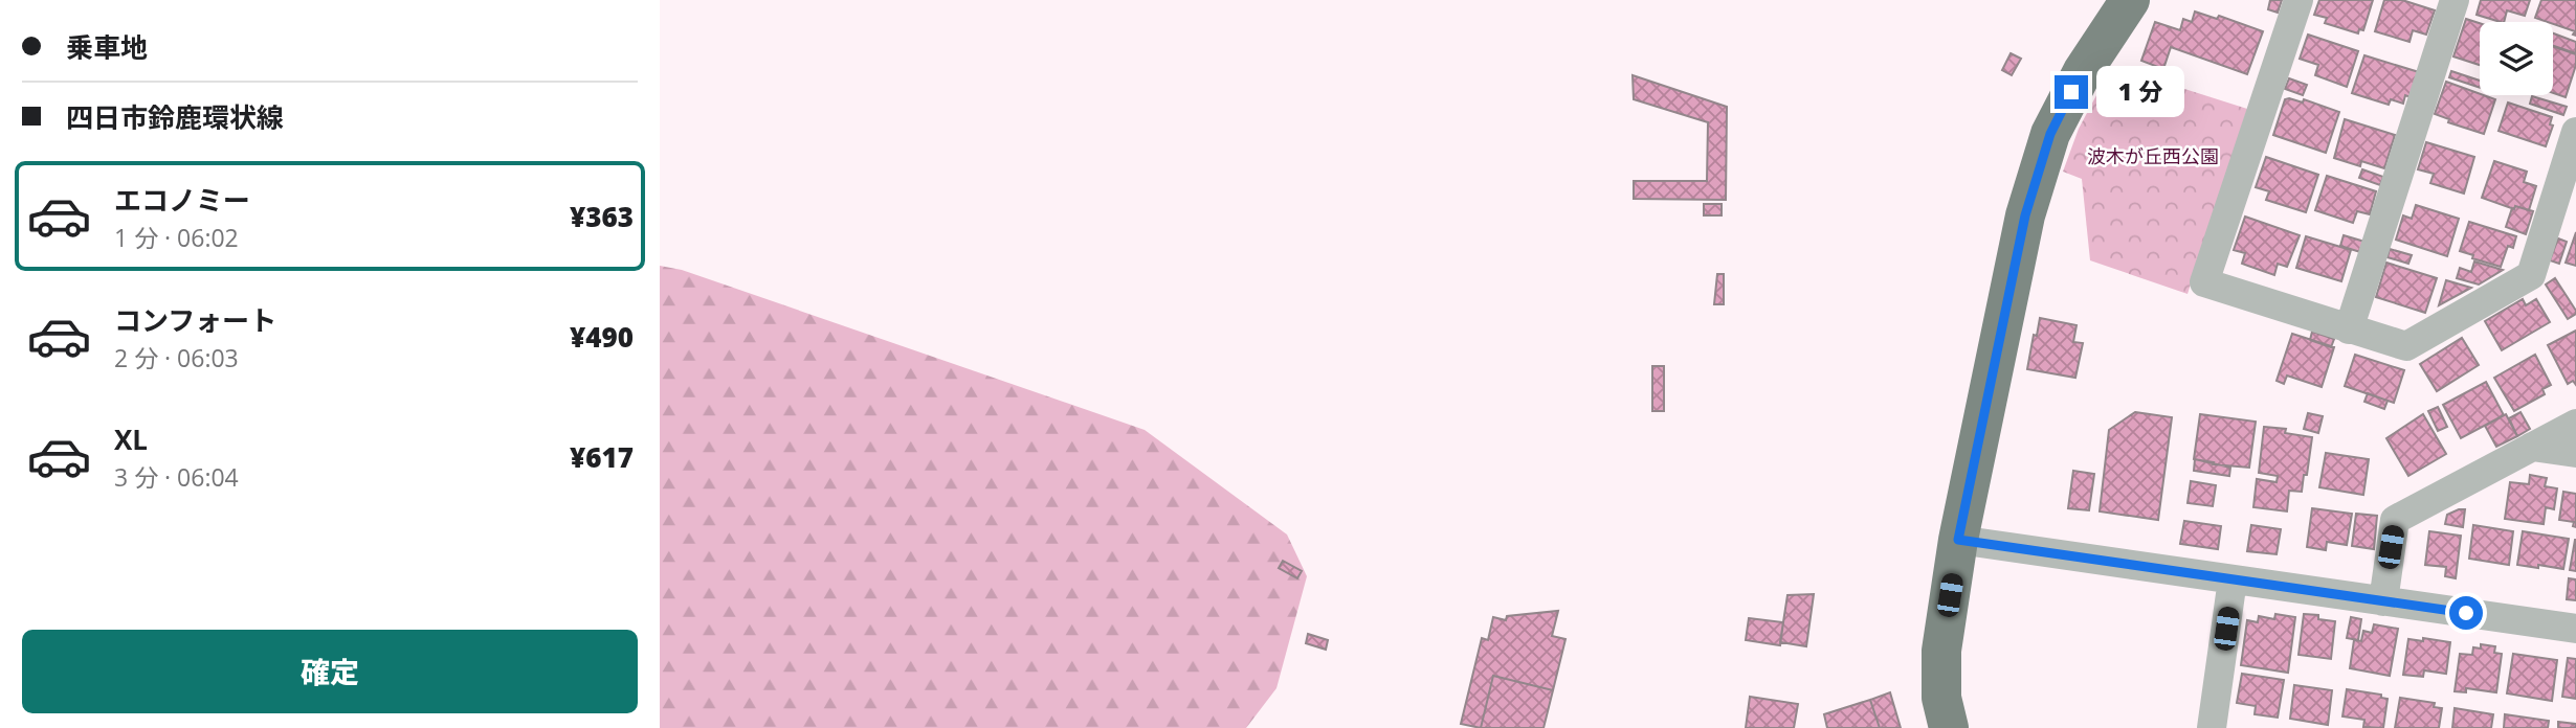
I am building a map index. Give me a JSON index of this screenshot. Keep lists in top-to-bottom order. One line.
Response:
{"parks":["波木が丘西公園"],"page":{"banner":["乗車地","四日市鈴鹿環状線"],"bubble":"1 分","list":[{"name":"エコノミー","note":"1 分 · 06:02","value":"¥363"},{"name":"コンフォート","note":"2 分 · 06:03","value":"¥490"},{"name":"XL","note":"3 分 · 06:04","value":"¥617"}],"buttons":"確定"}}
